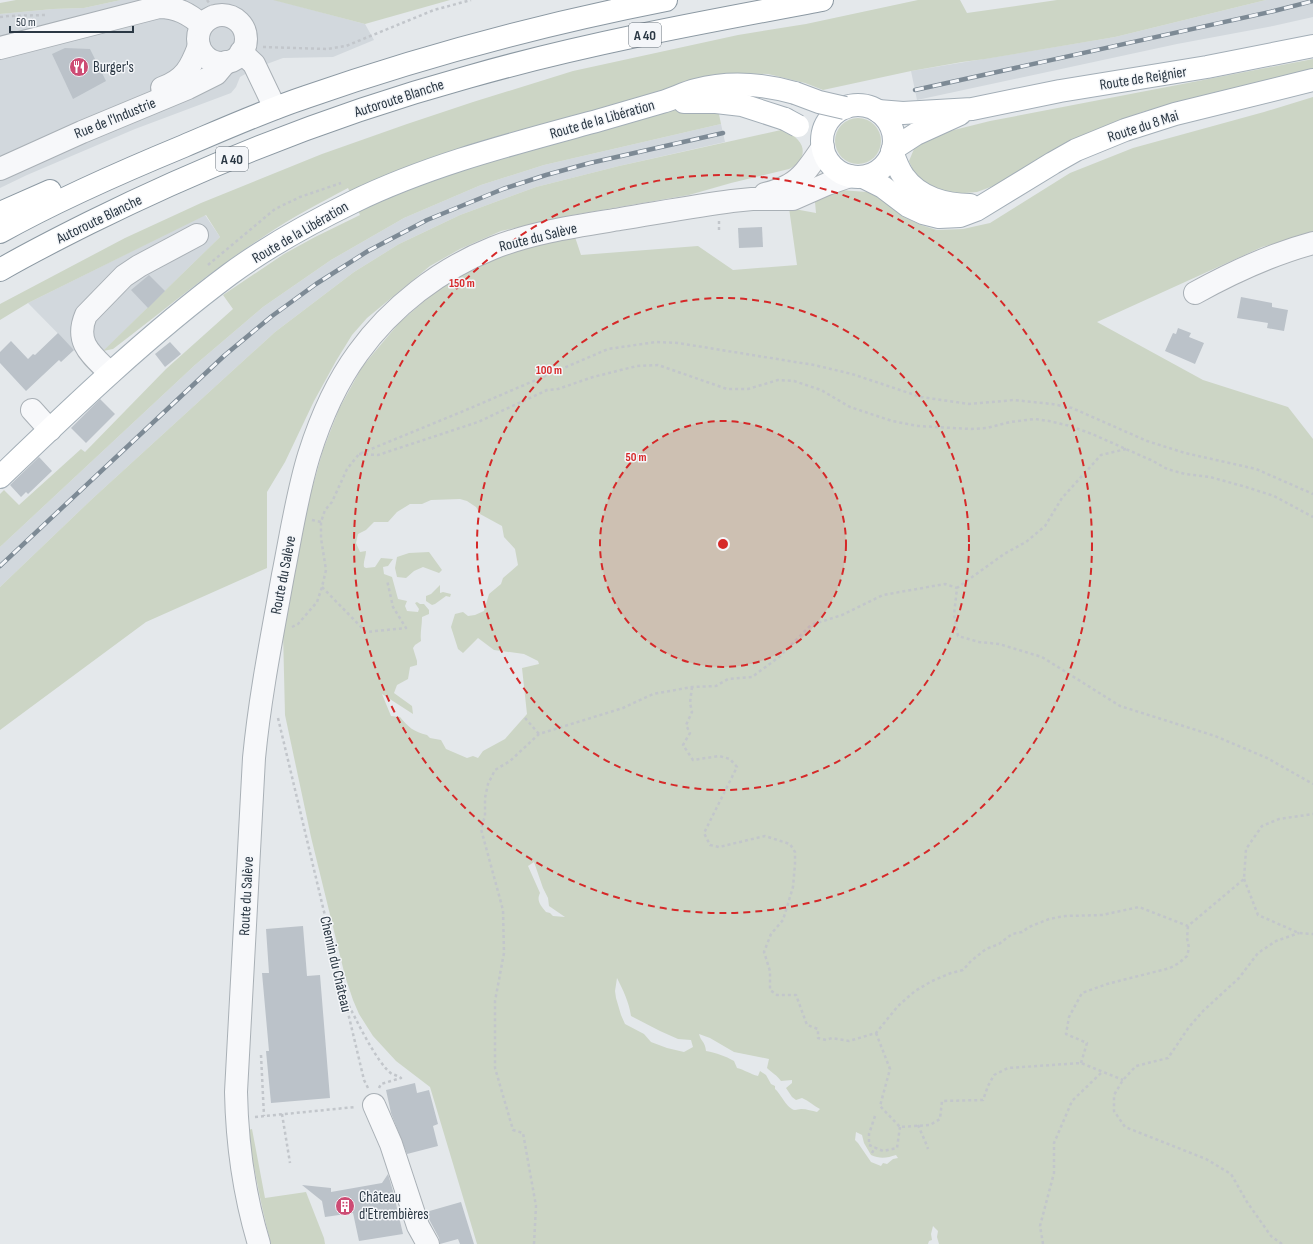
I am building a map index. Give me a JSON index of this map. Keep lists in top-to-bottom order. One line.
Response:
{"streets":{"main road":["A 40","Route de Reignier","Autoroute Blanche","Route de la Libération","Route du 8 Mai"],"street":["Rue de l'Industrie","Route du Salève"],"path":["Chemin du Château"]},"crossings":[["Route de Reignier","Route de la Libération"],["Route de Reignier","Route du 8 Mai"],["Route de Reignier","Route du Salève"],["Route de la Libération","Route du 8 Mai"],["Route de la Libération","Route du Salève"],["Route du 8 Mai","Route du Salève"]],"places":{"restaurant":["Burger's"],"building":["Château d'Etrembières"]},"scale_bar":"50 m","rings":["150 m","100 m","50 m"]}
